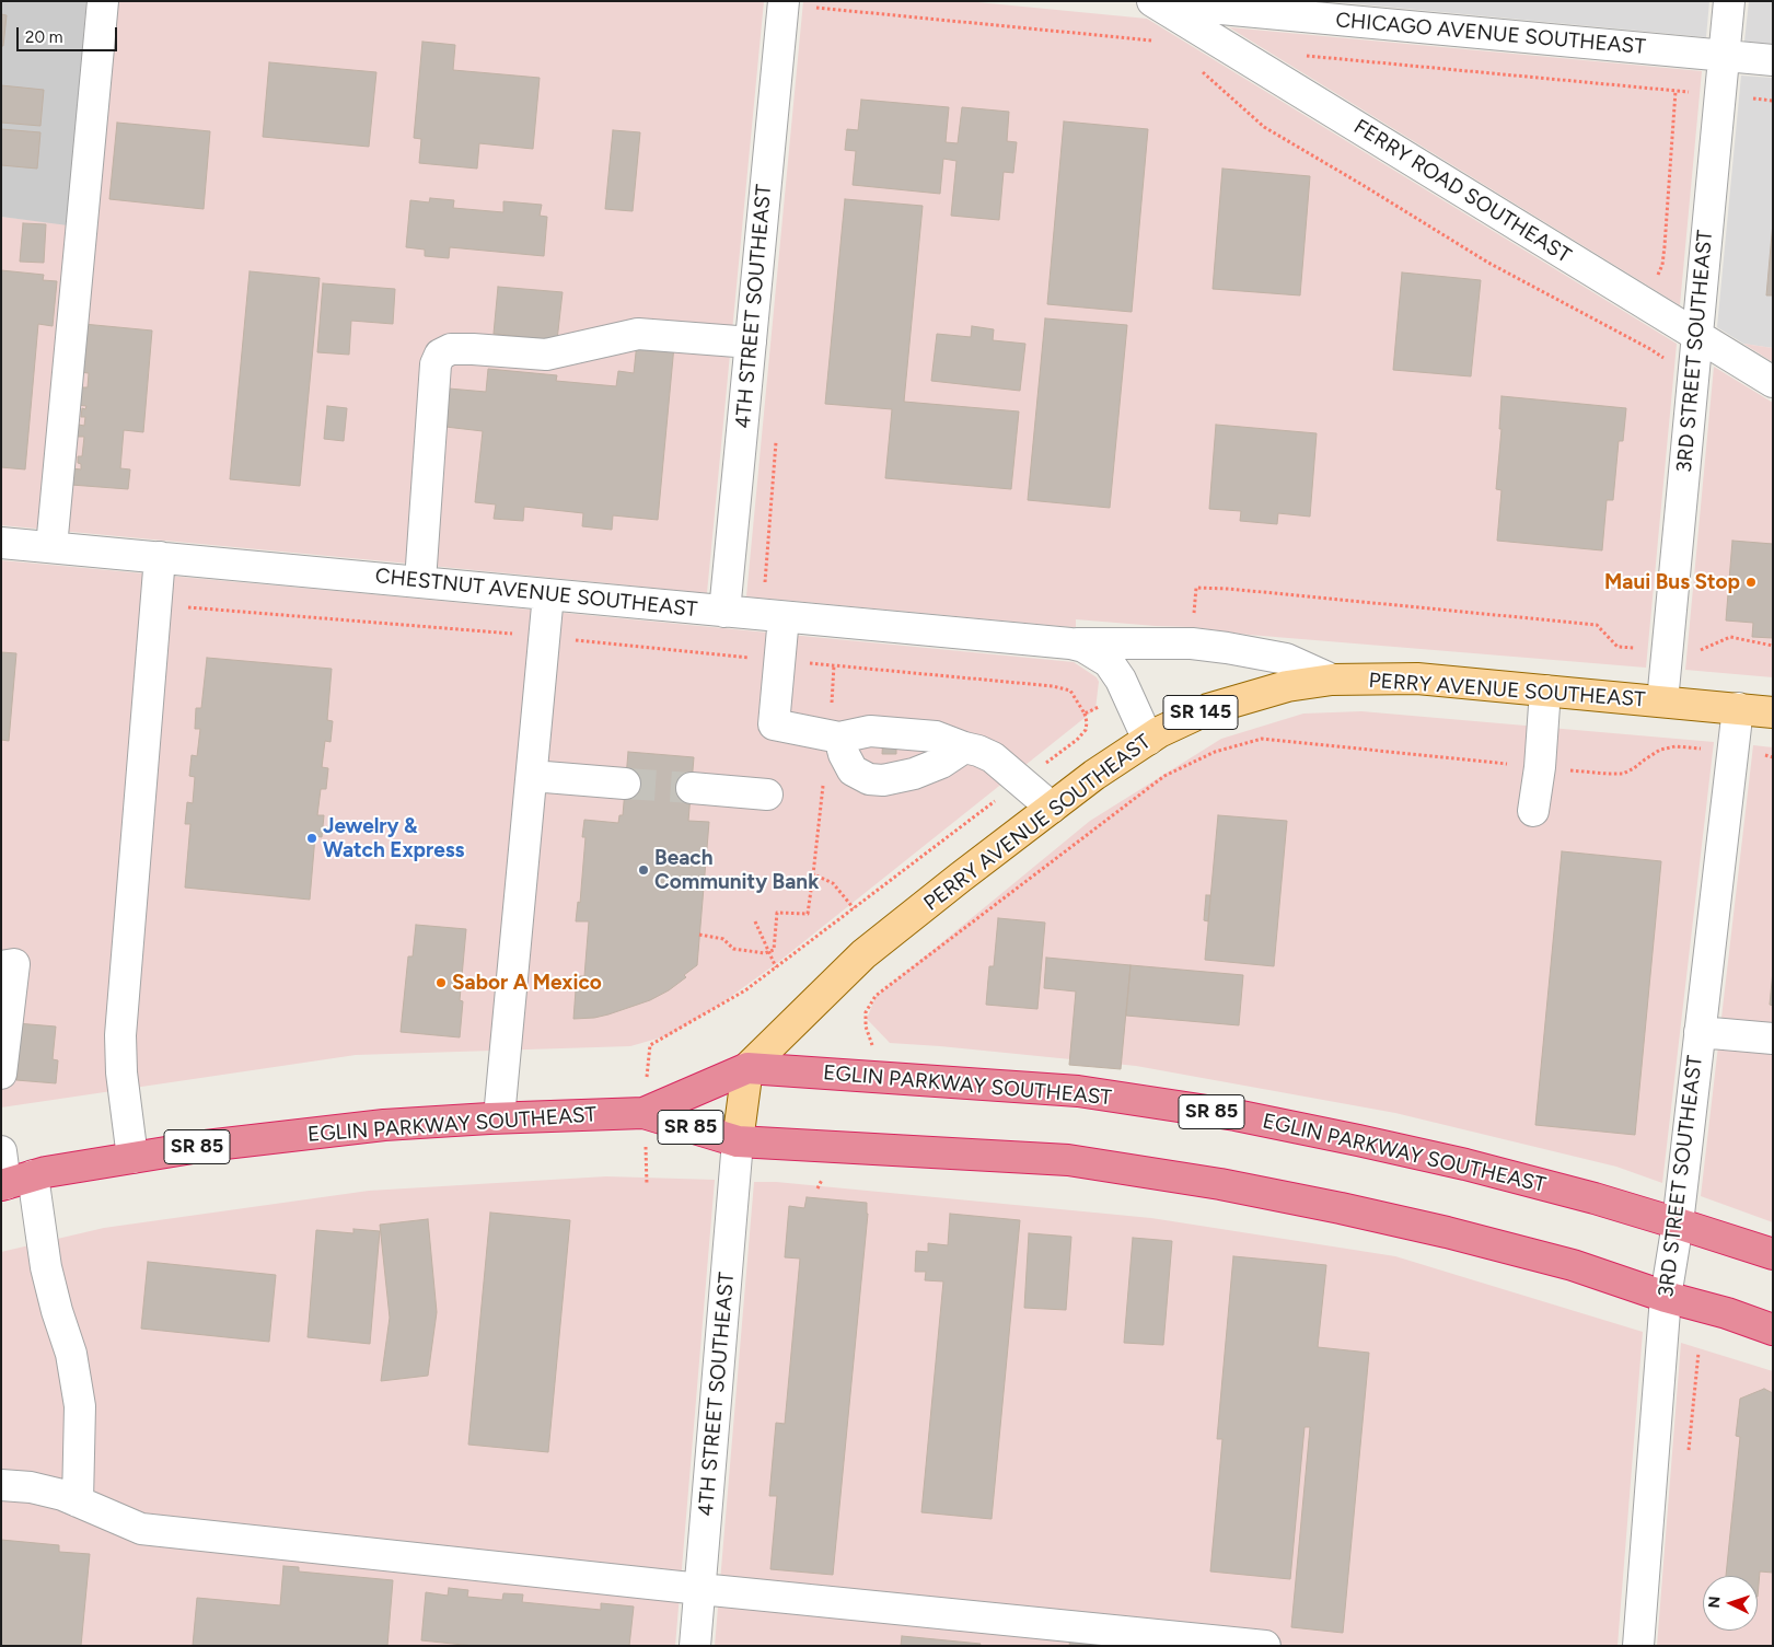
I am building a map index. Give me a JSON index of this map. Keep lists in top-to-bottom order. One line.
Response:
{"streets":{"highway":["EGLIN PARKWAY SOUTHEAST","SR 85"],"main road":["PERRY AVENUE SOUTHEAST","SR 145"],"street":["CHICAGO AVENUE SOUTHEAST","FERRY ROAD SOUTHEAST","4TH STREET SOUTHEAST","3RD STREET SOUTHEAST","CHESTNUT AVENUE SOUTHEAST"]},"crossings":[["CHICAGO AVENUE SOUTHEAST","FERRY ROAD SOUTHEAST"],["CHICAGO AVENUE SOUTHEAST","3RD STREET SOUTHEAST"],["FERRY ROAD SOUTHEAST","3RD STREET SOUTHEAST"],["4TH STREET SOUTHEAST","CHESTNUT AVENUE SOUTHEAST"],["4TH STREET SOUTHEAST","EGLIN PARKWAY SOUTHEAST"],["3RD STREET SOUTHEAST","PERRY AVENUE SOUTHEAST"],["3RD STREET SOUTHEAST","EGLIN PARKWAY SOUTHEAST"],["CHESTNUT AVENUE SOUTHEAST","PERRY AVENUE SOUTHEAST"],["PERRY AVENUE SOUTHEAST","EGLIN PARKWAY SOUTHEAST"]],"places":["Maui Bus Stop","Jewelry & Watch Express","Beach Community Bank","Sabor A Mexico"],"scale_bar":"20 m","north":"left"}
